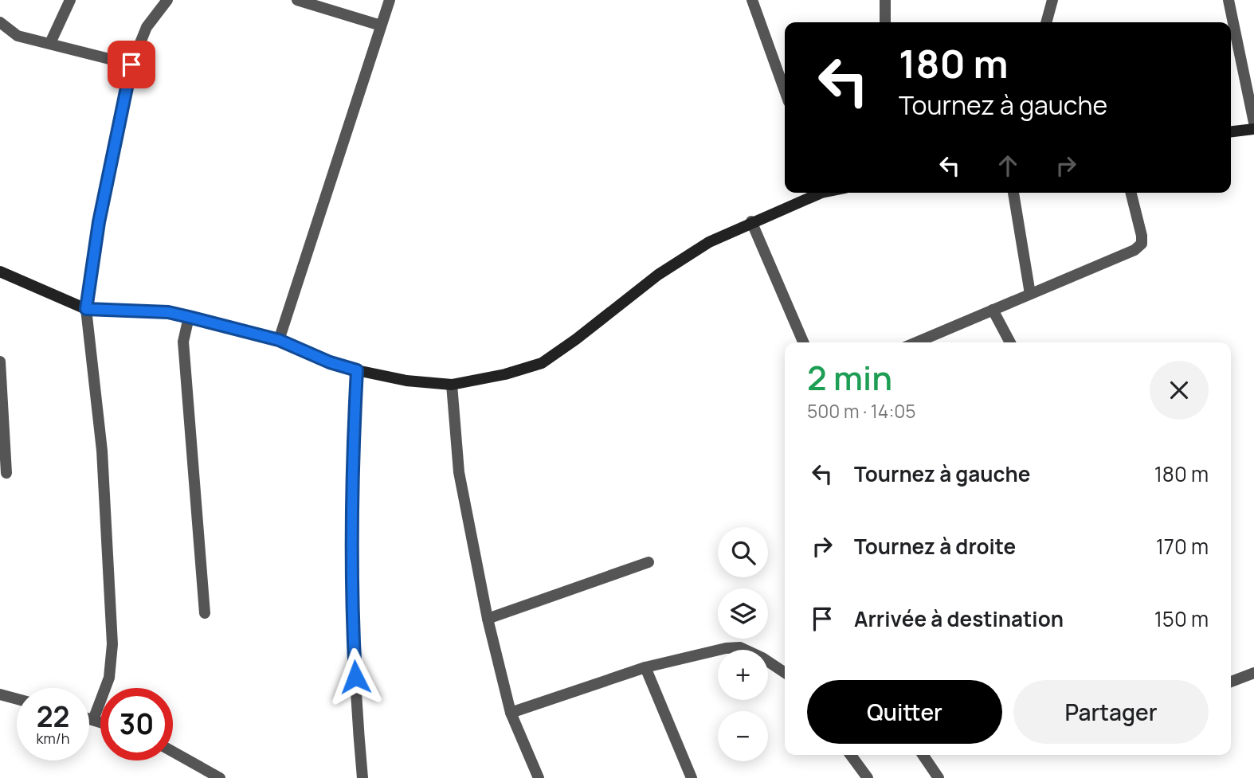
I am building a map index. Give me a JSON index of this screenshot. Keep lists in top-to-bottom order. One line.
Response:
{"page":{"turn":["180 m","Tournez à gauche"],"heading":["2 min","500 m · 14:05"],"list":[{"name":"Tournez à gauche","value":"180 m"},{"name":"Tournez à droite","value":"170 m"},{"name":"Arrivée à destination","value":"150 m"}],"map_buttons":["+","−"],"buttons":["Quitter","Partager"],"speed":"22 km/h","limit":"30"}}
